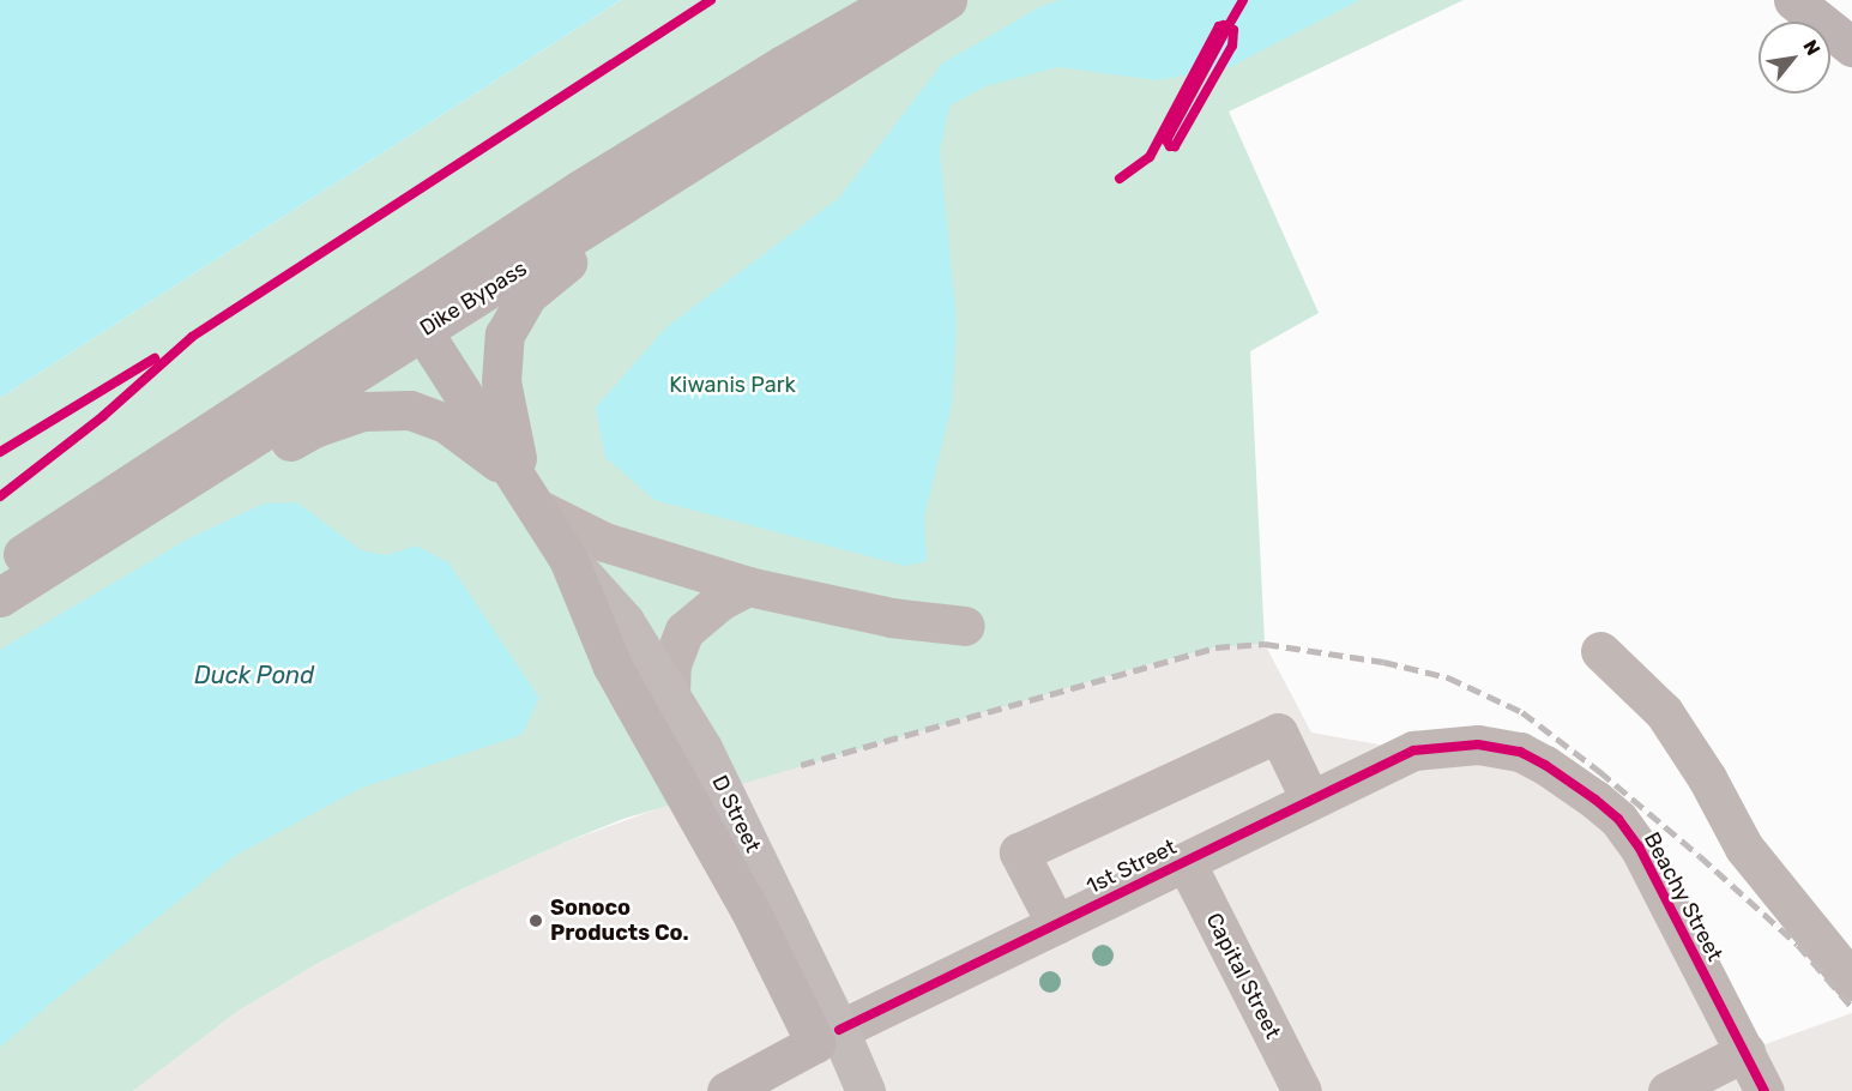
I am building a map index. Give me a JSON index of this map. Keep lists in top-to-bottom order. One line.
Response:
{"streets":{"highway":["Dike Bypass","D Street","1st Street"],"street":["Beachy Street","Capital Street"]},"crossings":[["Dike Bypass","D Street"],["D Street","1st Street"],["1st Street","Beachy Street"],["1st Street","Capital Street"]],"water":["Duck Pond"],"parks":["Kiwanis Park"],"places":["Sonoco Products Co."],"north":"top right"}
